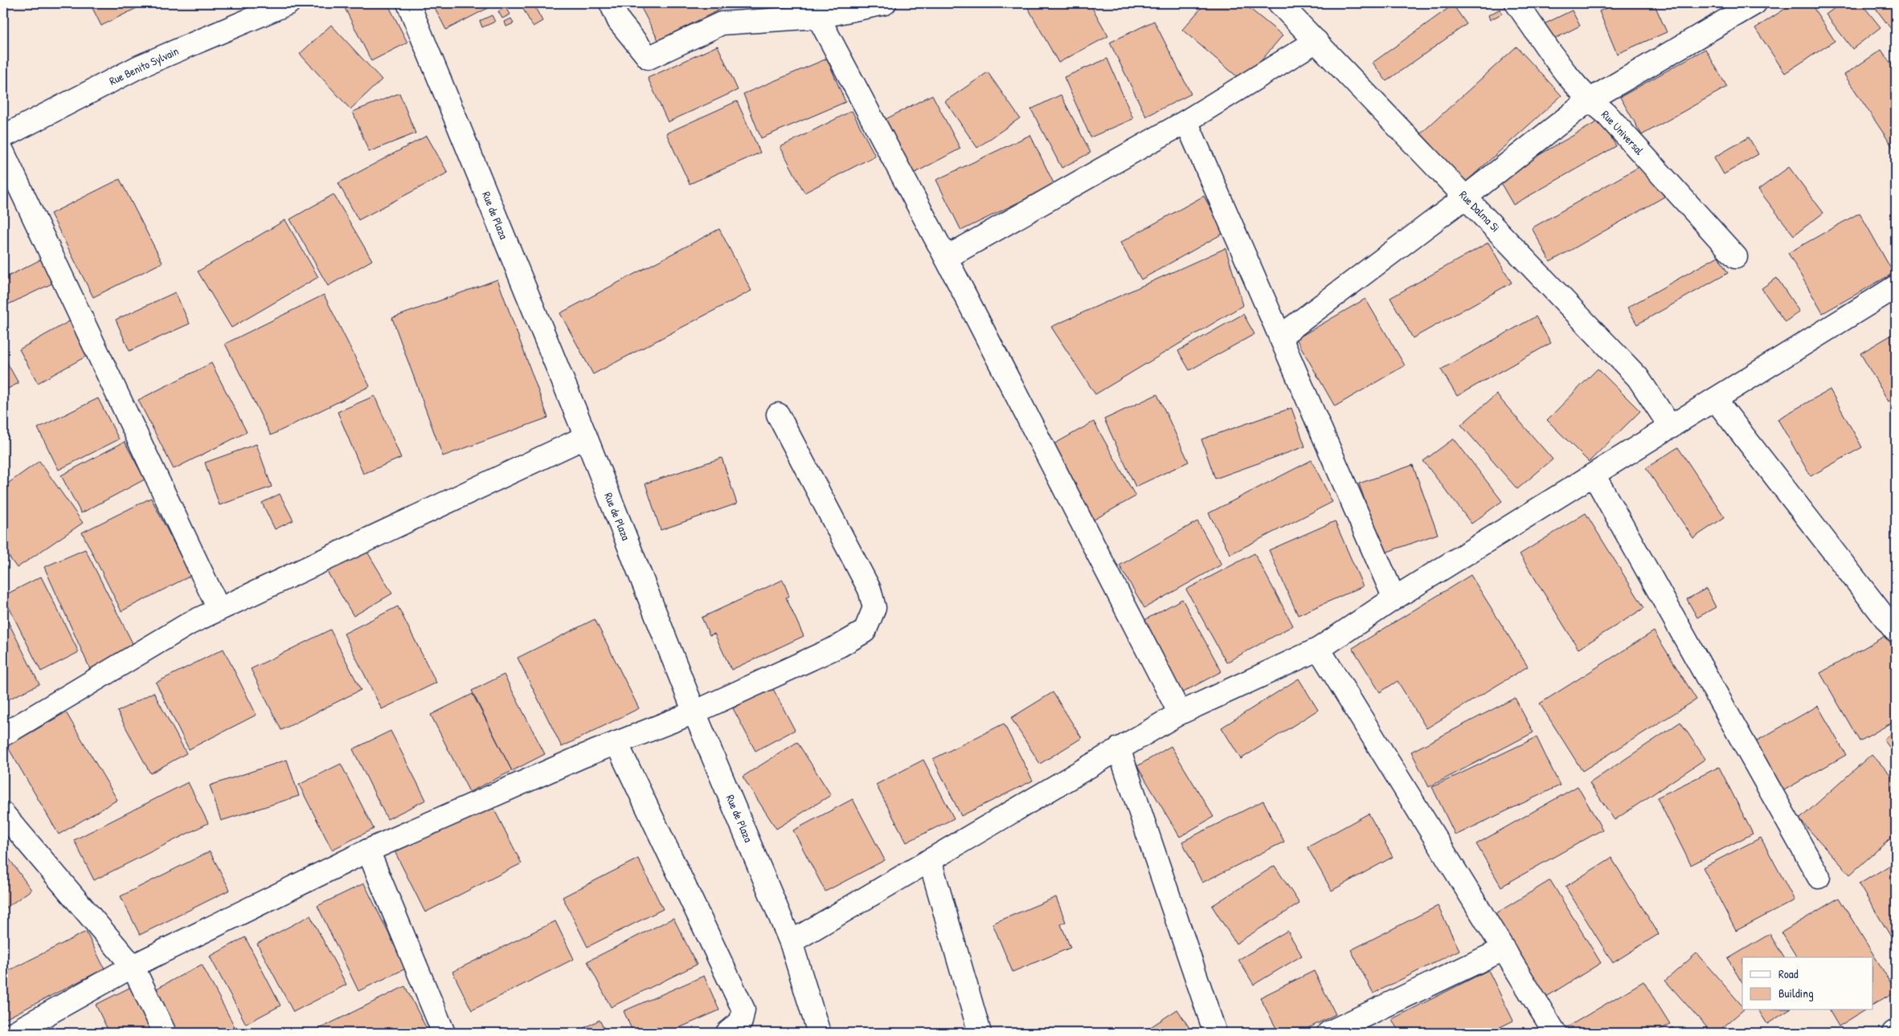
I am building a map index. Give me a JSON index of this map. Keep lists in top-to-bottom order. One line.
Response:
{"streets":{"street":["Rue Benito Sylvain","Rue Universal","Rue Dalma Si","Rue de Plaza"]},"legend":["Road","Building"]}
